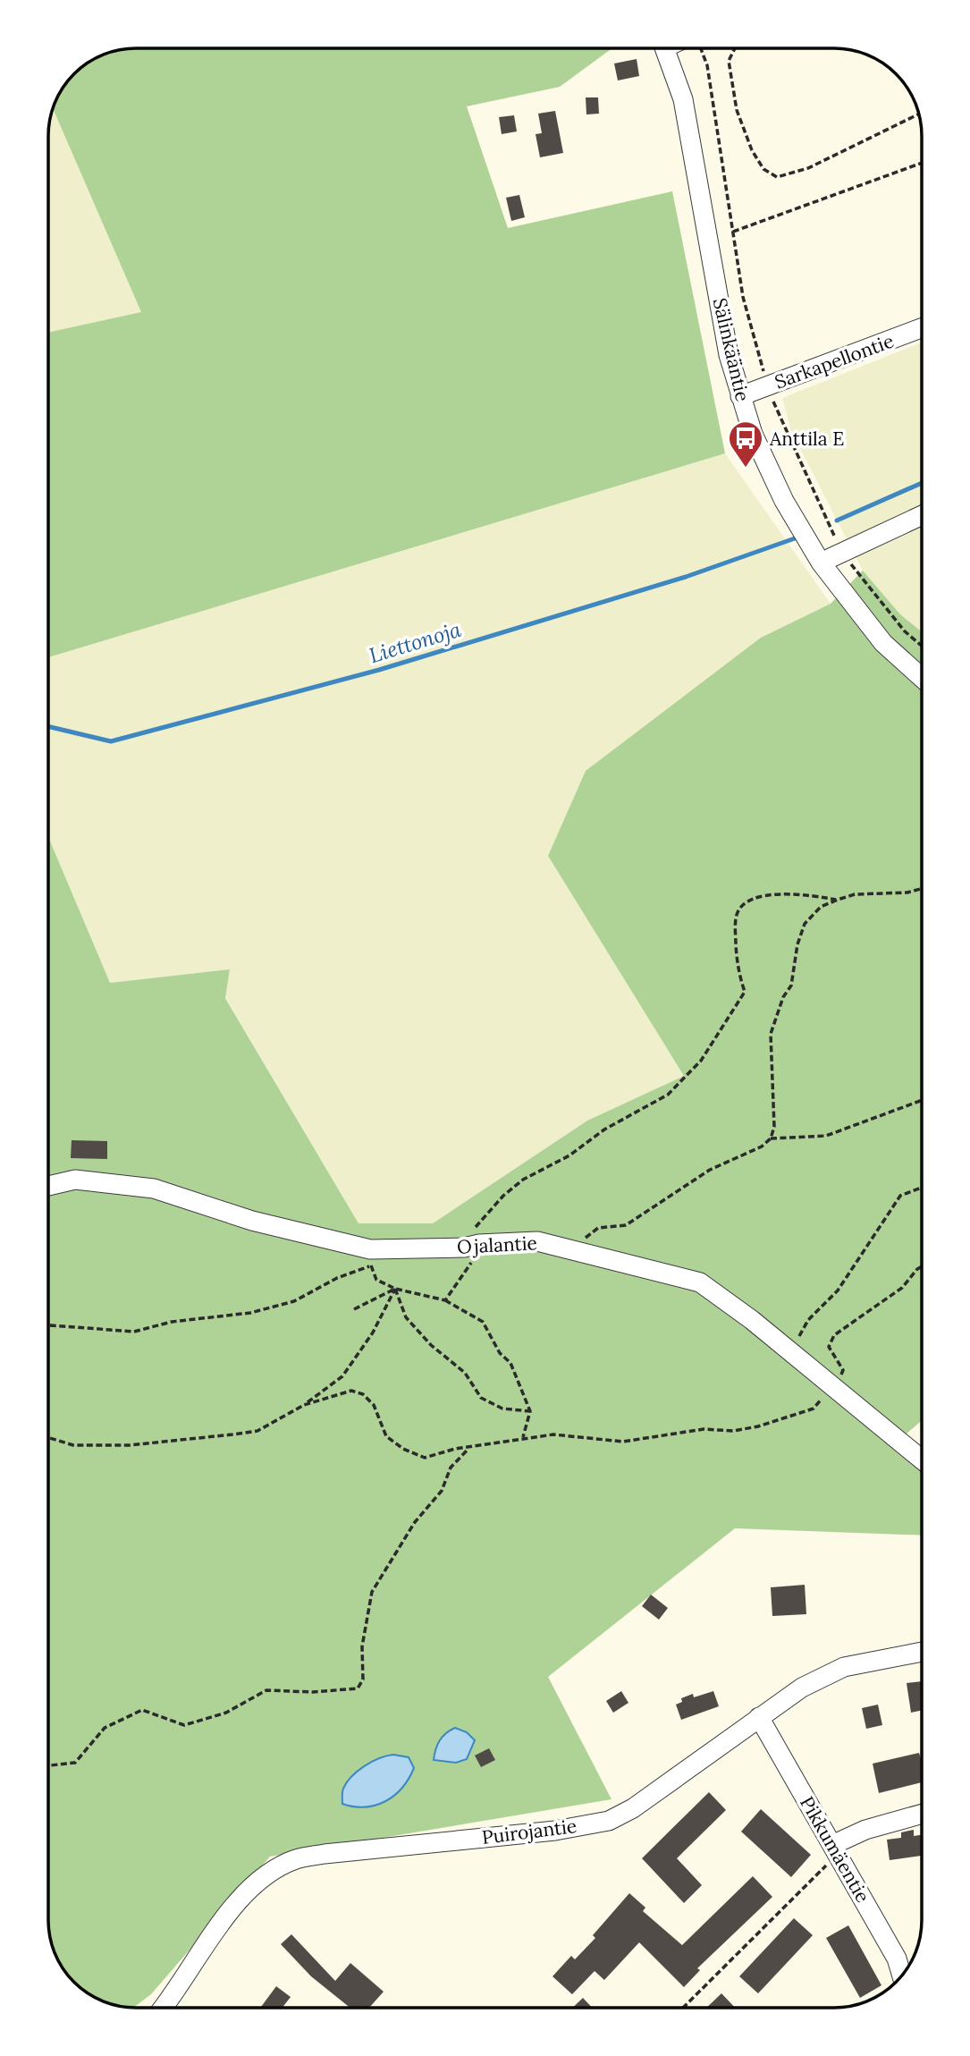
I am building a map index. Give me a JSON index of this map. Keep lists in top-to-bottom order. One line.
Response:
{"streets":{"street":["Sälinkääntie","Sarkapellontie","Ojalantie","Puirojantie","Pikkumäentie"]},"crossings":[["Sälinkääntie","Sarkapellontie"],["Puirojantie","Pikkumäentie"]],"water":["Liettonoja"],"places":{"bus stop":["Anttila E"]}}
